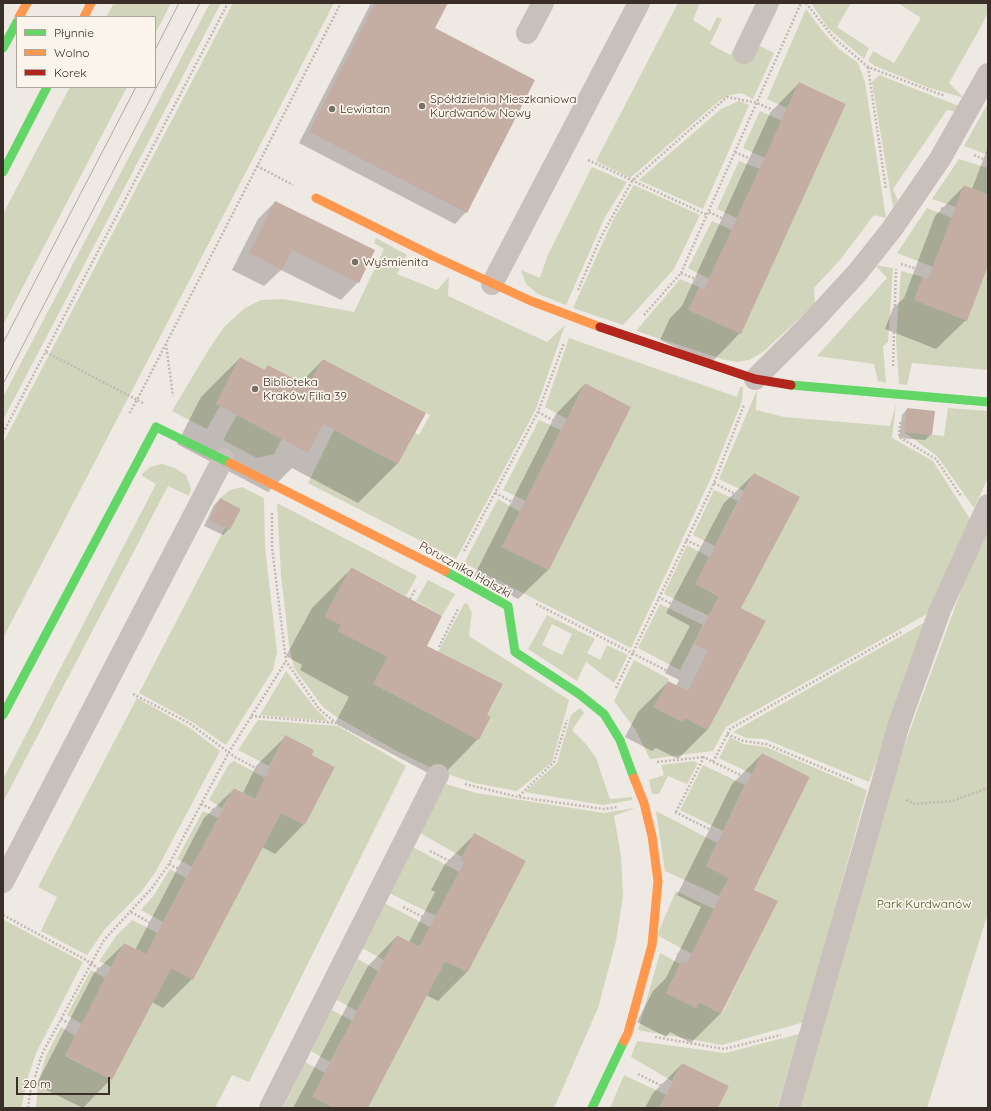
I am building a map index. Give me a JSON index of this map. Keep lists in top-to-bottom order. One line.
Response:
{"streets":{"street":["Porucznika Halszki"]},"parks":["Park Kurdwanów"],"places":["Spółdzielnia Mieszkaniowa Kurdwanów Nowy","Lewiatan","Wyśmienita","Biblioteka Kraków Filia 39"],"legend":["Płynnie","Wolno","Korek"],"scale_bar":"20 m"}
